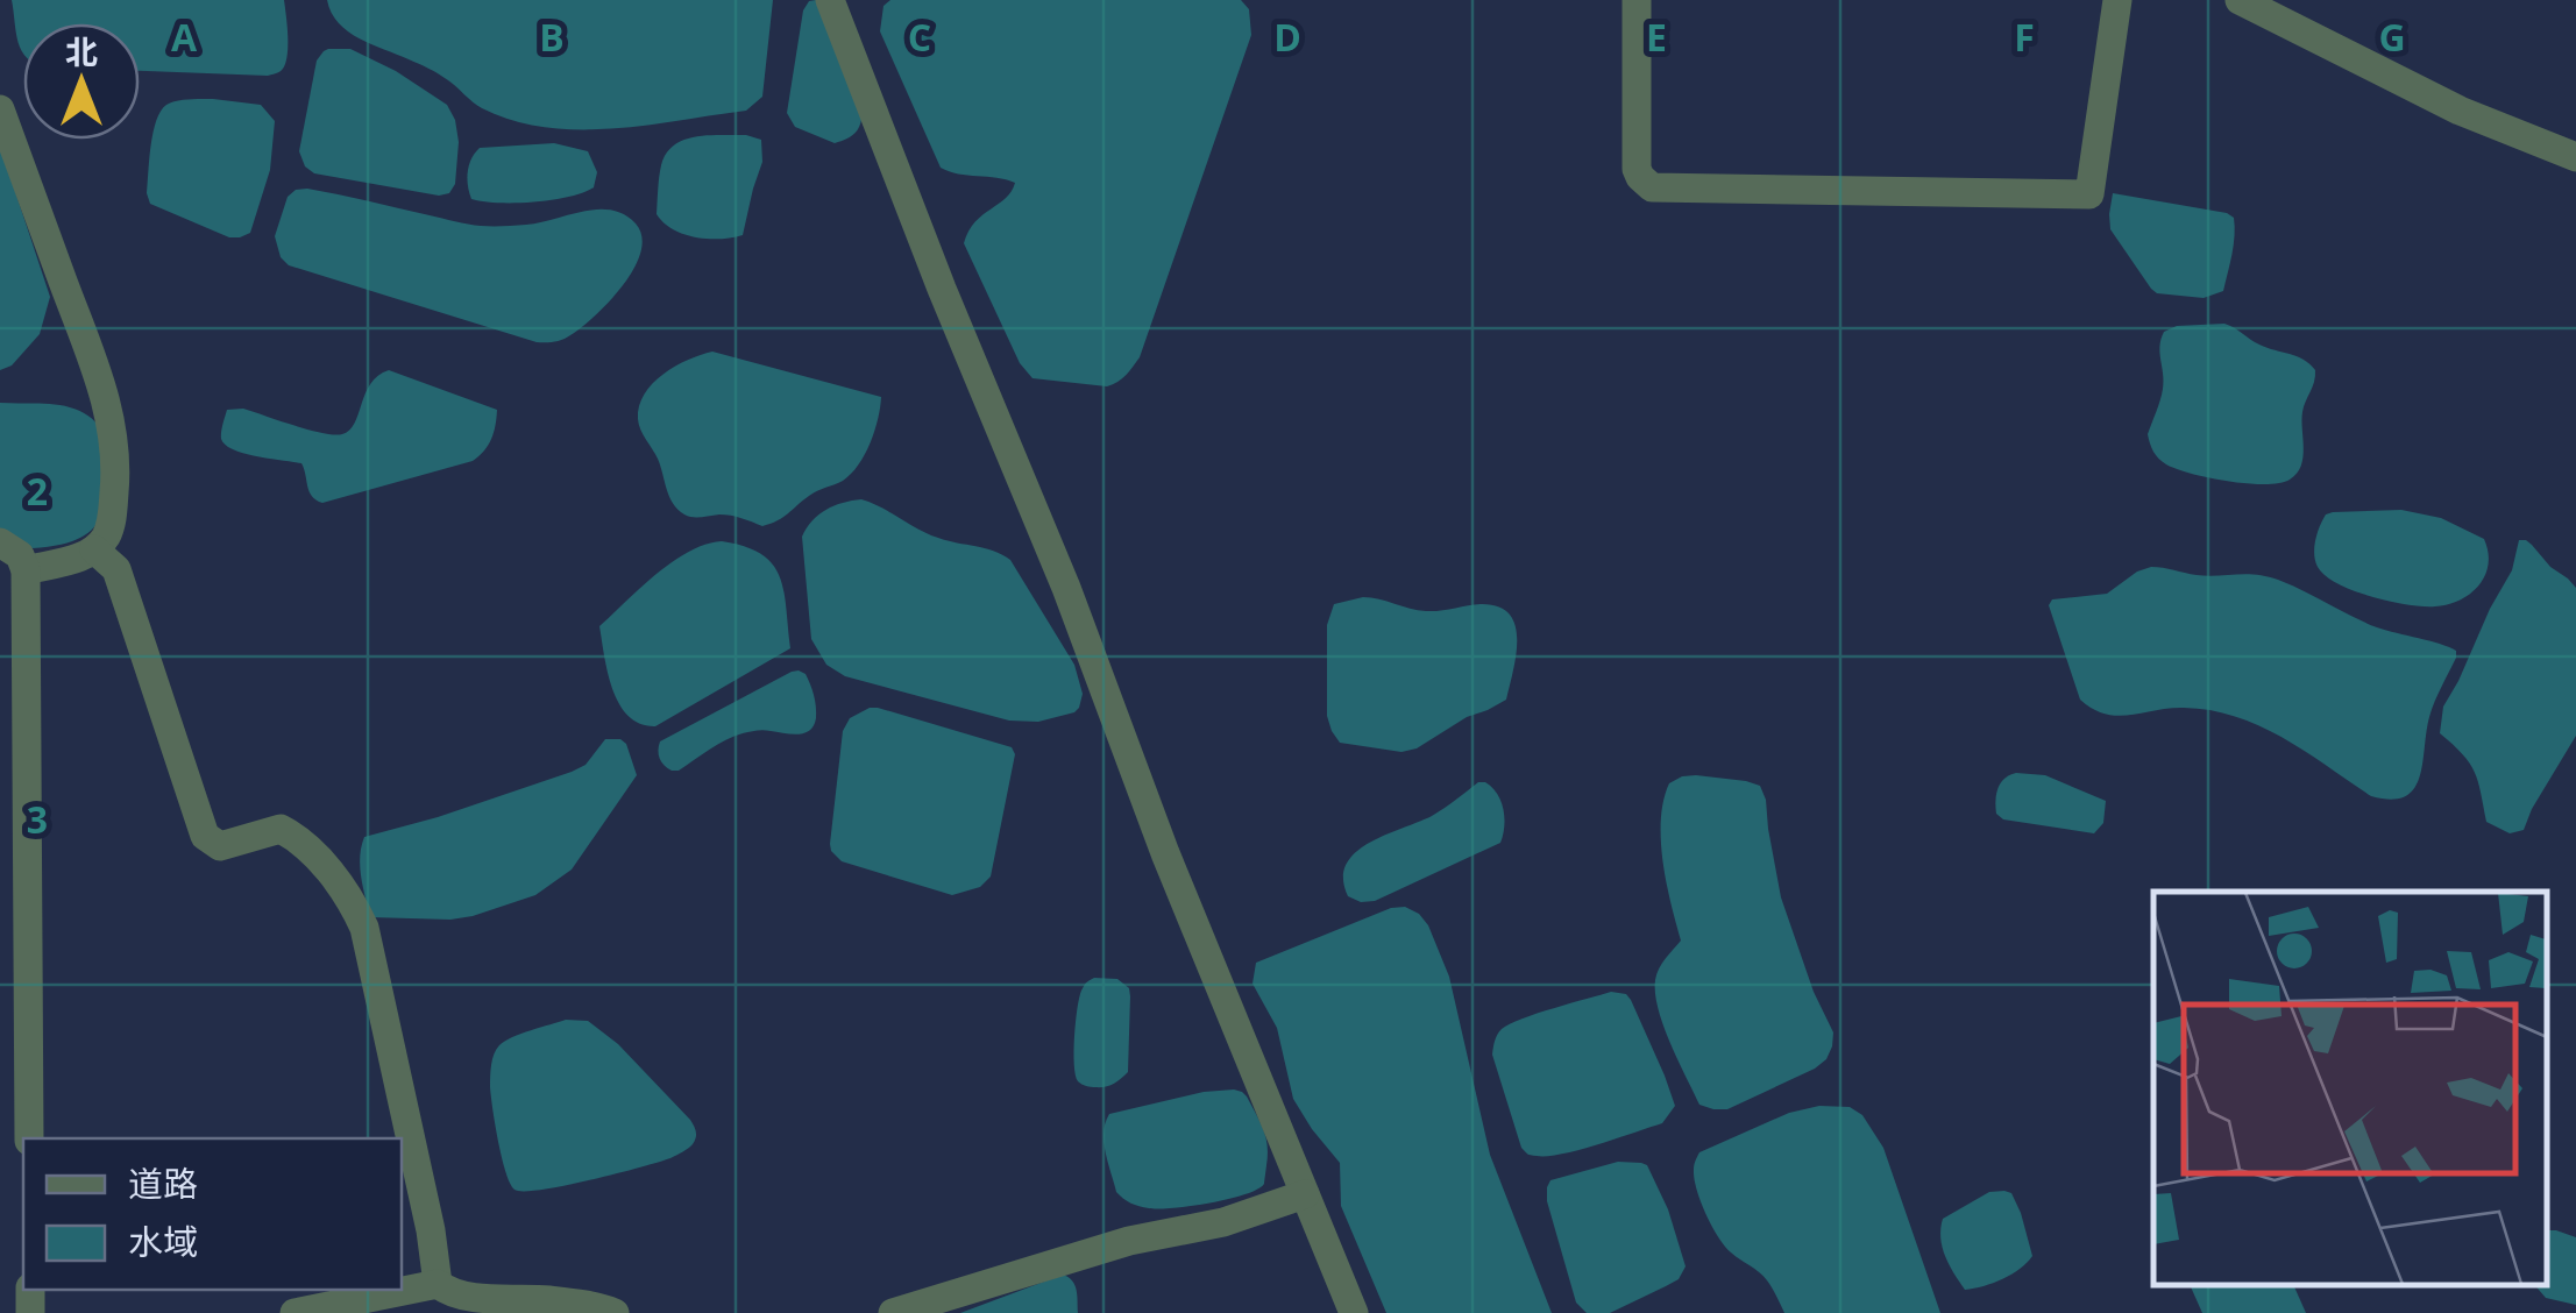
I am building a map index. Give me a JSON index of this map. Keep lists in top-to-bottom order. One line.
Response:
{"legend":["道路","水域"],"north":"top","grid":{"columns":["A","B","C","D","E","F","G"],"rows":["2","3"]}}
